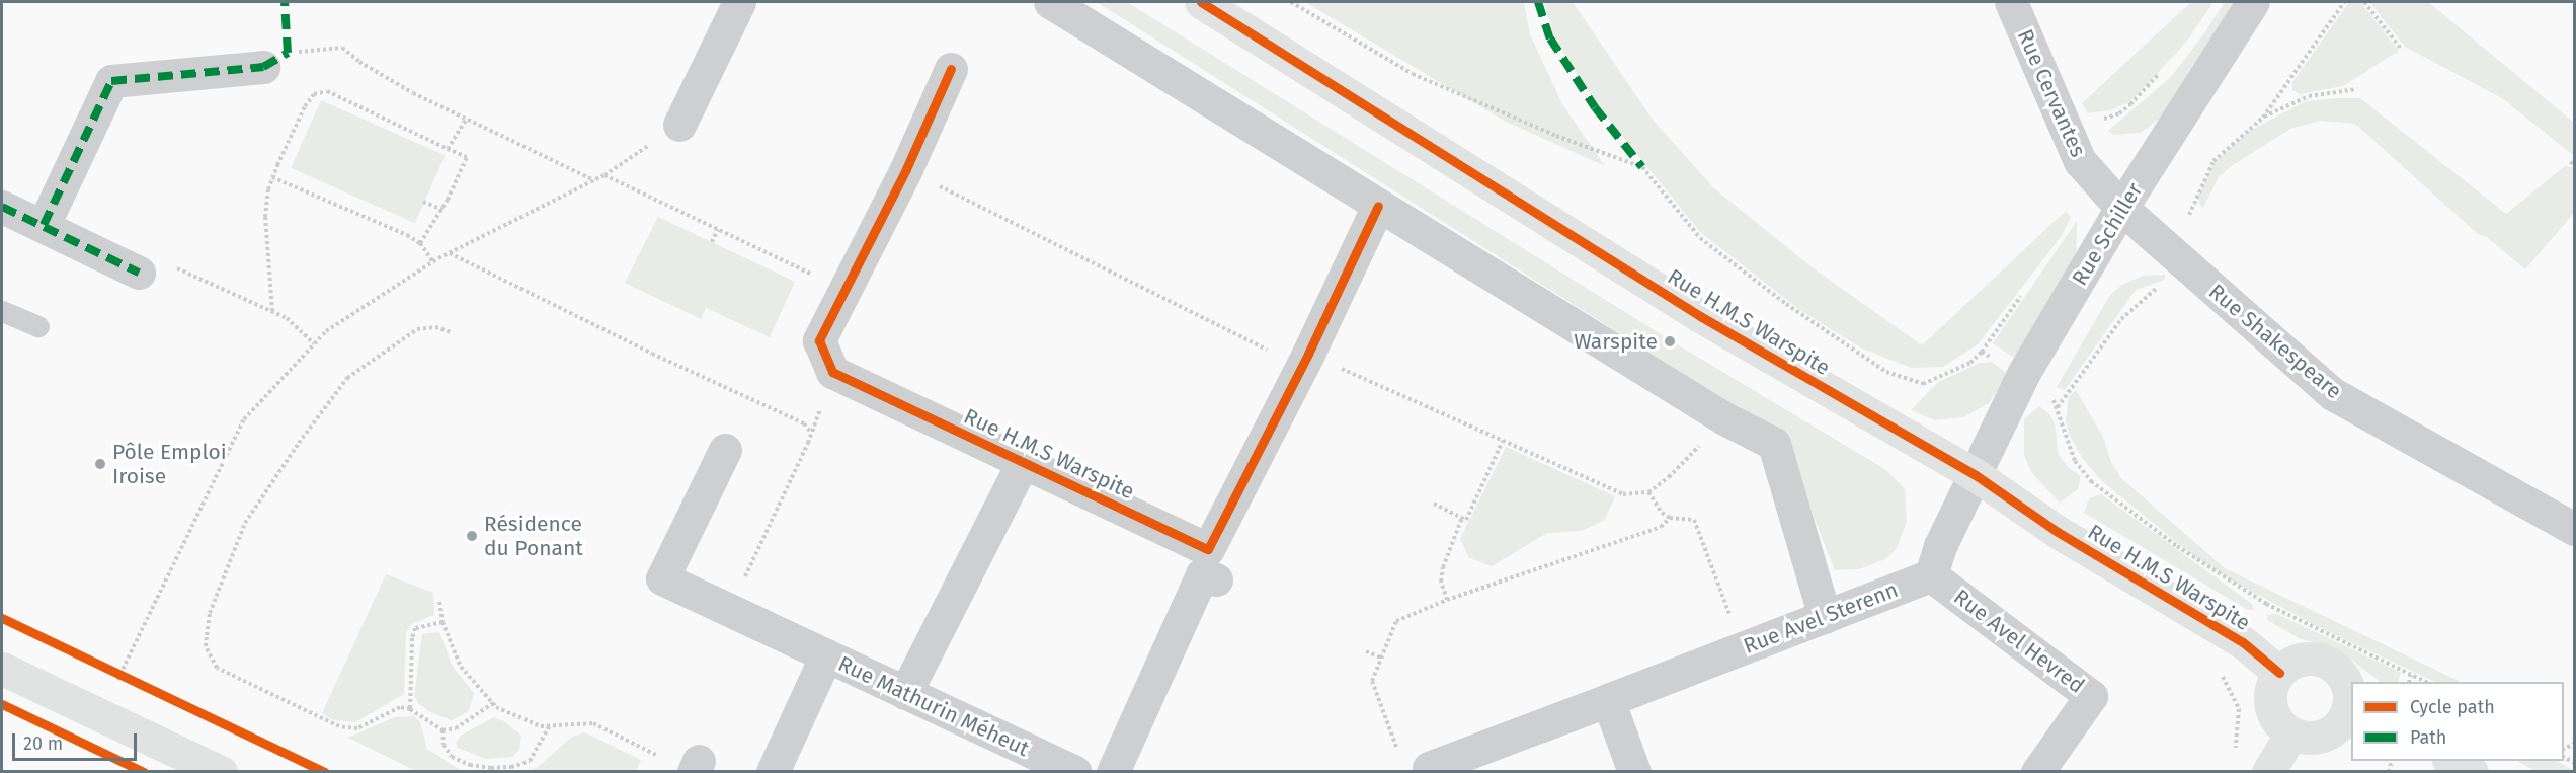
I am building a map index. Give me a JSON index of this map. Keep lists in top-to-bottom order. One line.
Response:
{"streets":{"street":["Rue Cervantes","Rue Schiller","Rue H.M.S Warspite","Rue Shakespeare","Rue Avel Sterenn","Rue Avel Hevred","Rue Mathurin Méheut"]},"crossings":[["Rue Cervantes","Rue Schiller"],["Rue Cervantes","Rue Shakespeare"],["Rue Schiller","Rue H.M.S Warspite"],["Rue Schiller","Rue Shakespeare"],["Rue H.M.S Warspite","Rue Mathurin Méheut"],["Rue Avel Sterenn","Rue Avel Hevred"]],"places":["Warspite","Pôle Emploi Iroise","Résidence du Ponant"],"legend":["Cycle path","Path"],"scale_bar":"20 m"}
